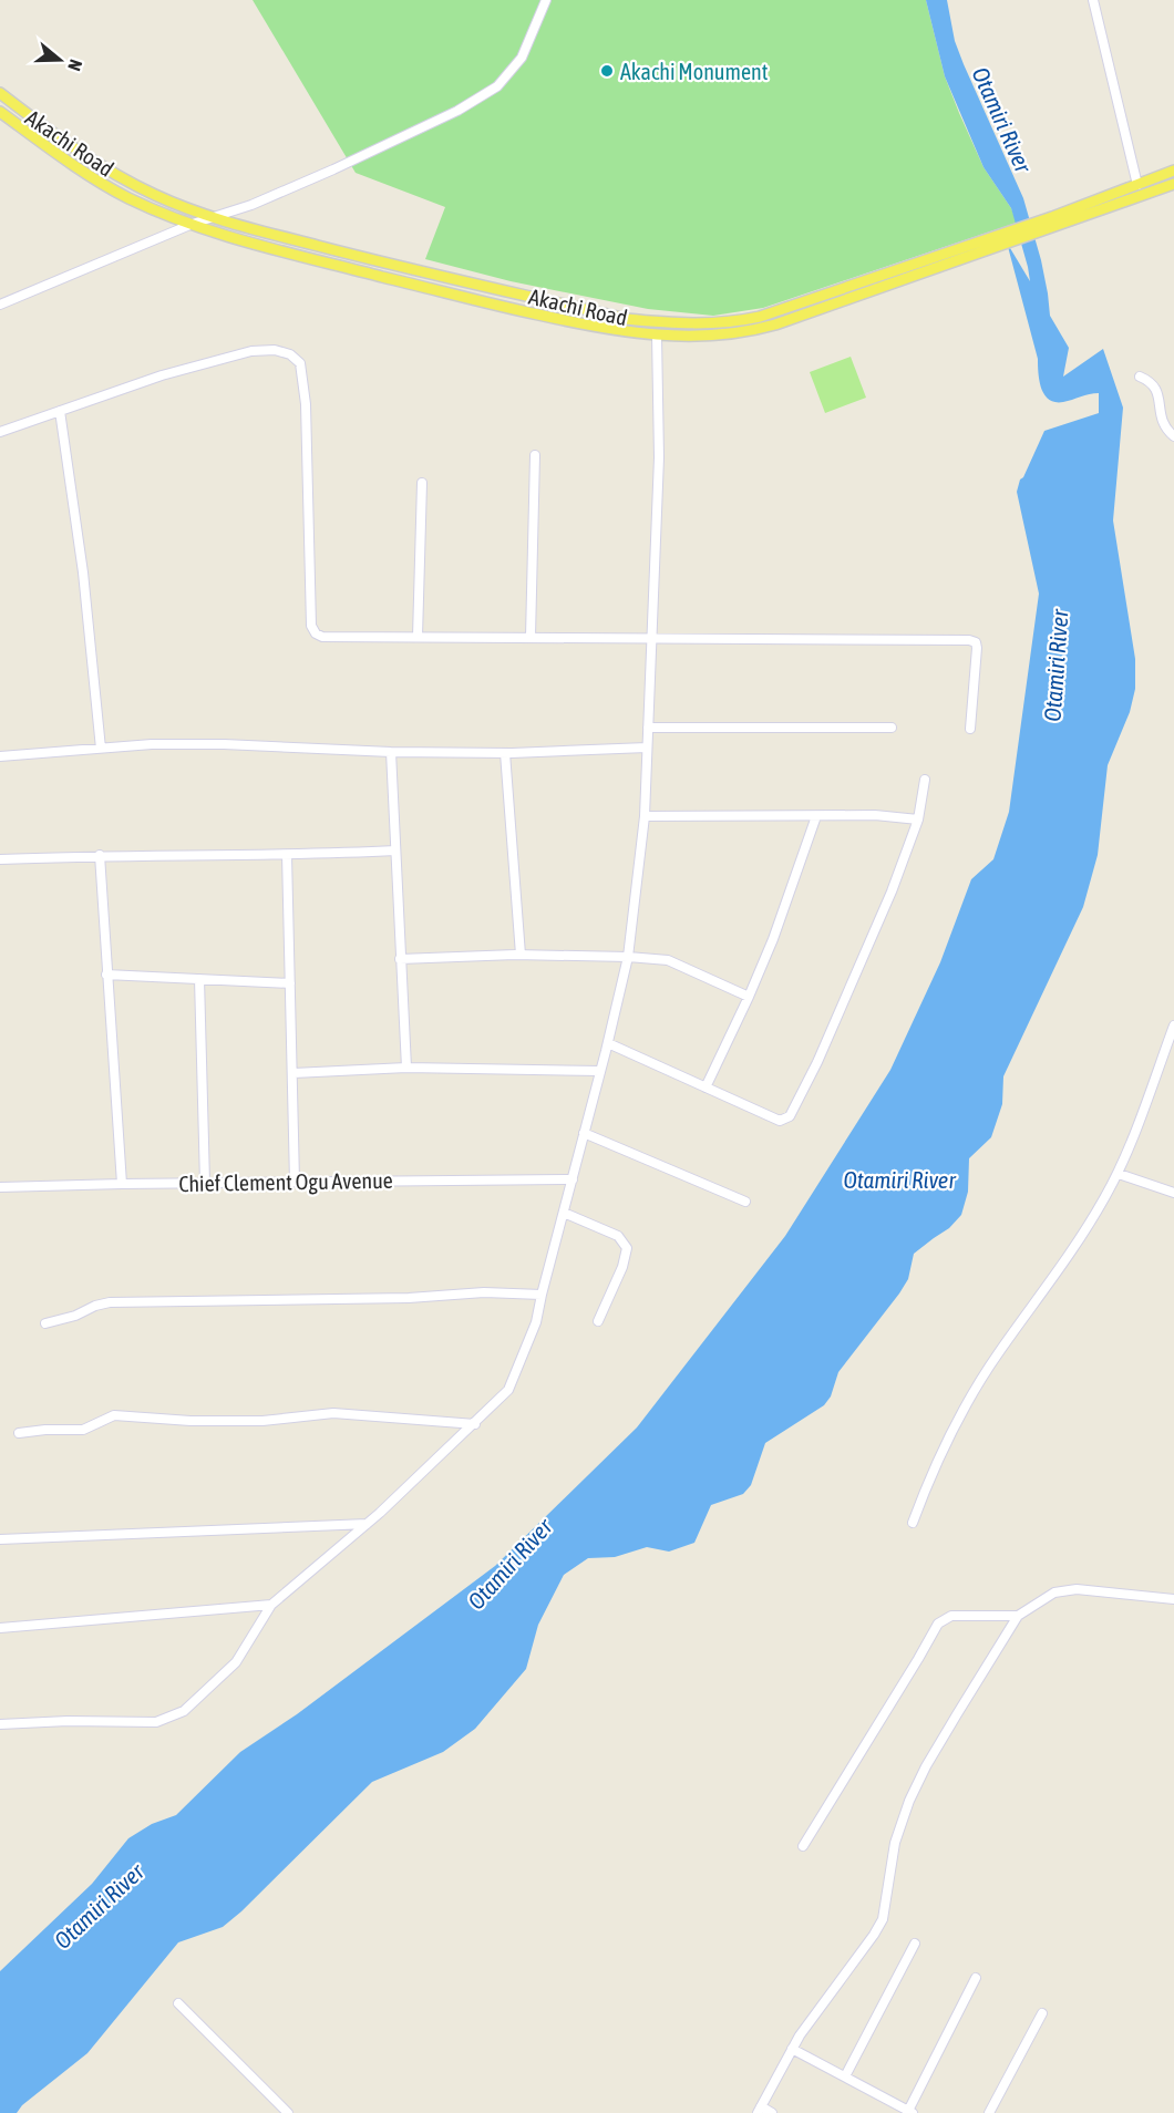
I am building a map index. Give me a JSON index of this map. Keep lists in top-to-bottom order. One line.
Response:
{"streets":{"main road":["Akachi Road"],"street":["Chief Clement Ogu Avenue"]},"water":["Otamiri River"],"places":["Akachi Monument"],"north":"right"}
